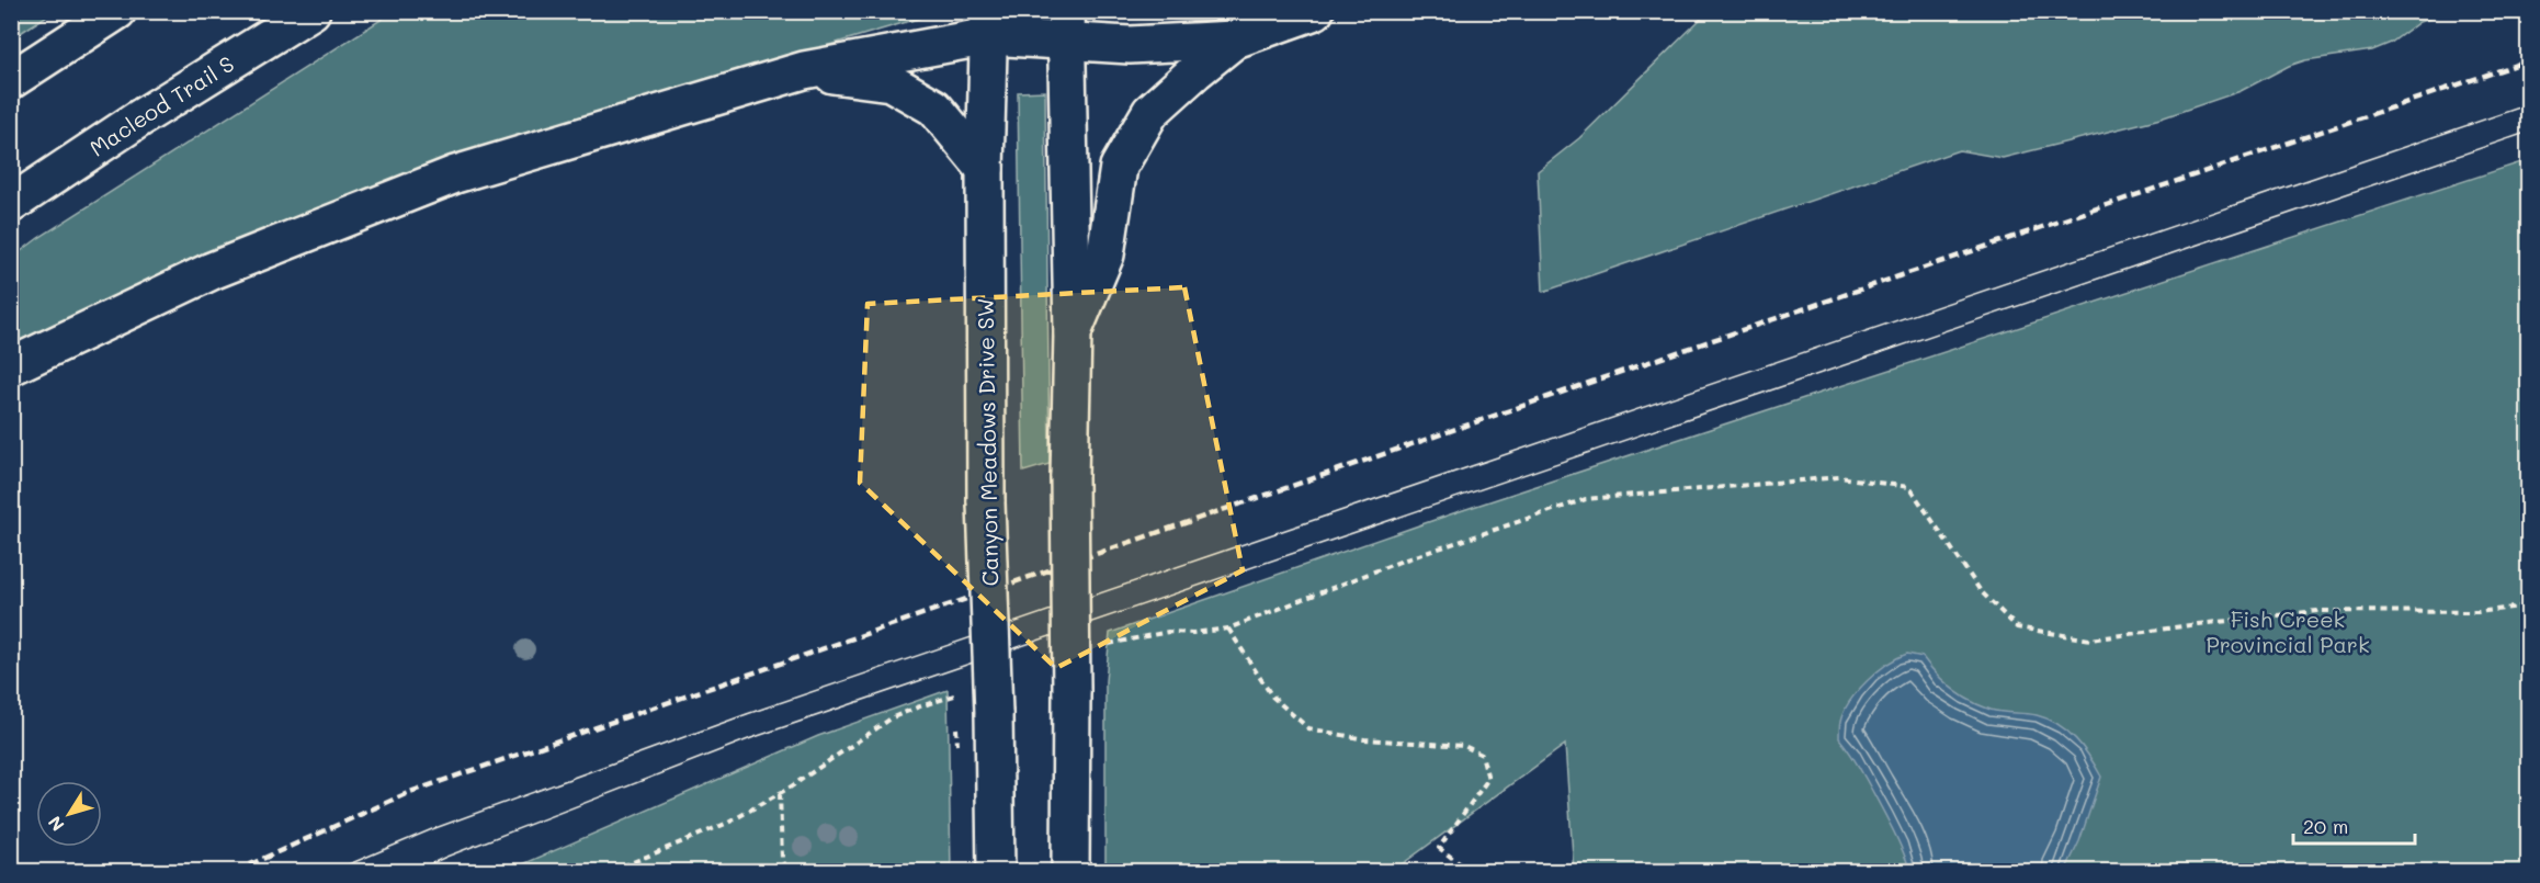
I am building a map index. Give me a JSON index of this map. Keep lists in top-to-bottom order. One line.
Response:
{"streets":{"main road":["Macleod Trail S","Canyon Meadows Drive SW"]},"parks":["Fish Creek Provincial Park"],"scale_bar":"20 m","north":"bottom left"}
